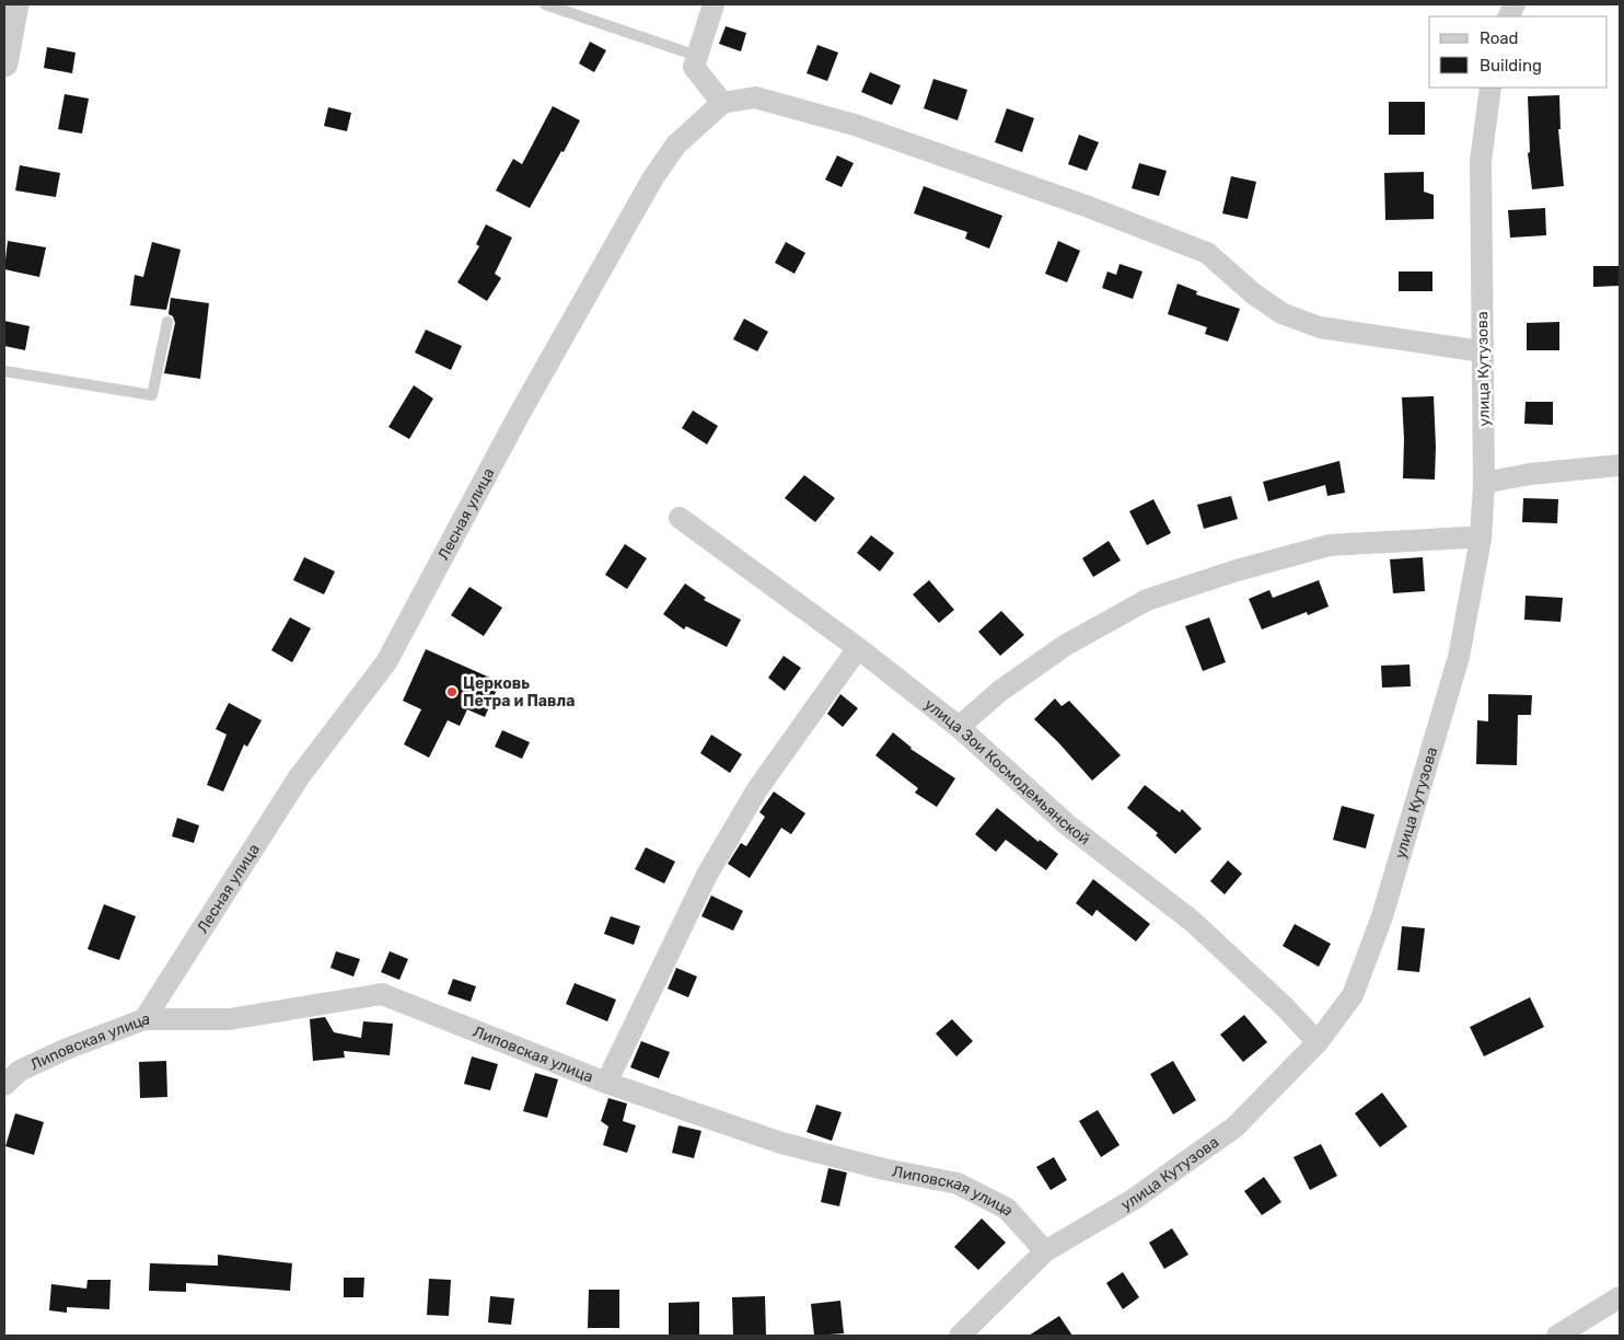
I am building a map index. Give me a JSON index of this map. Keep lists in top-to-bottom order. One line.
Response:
{"streets":{"street":["улица Кутузова","Лесная улица","улица Зои Космодемьянской","Липовская улица"]},"crossings":[["улица Кутузова","улица Зои Космодемьянской"],["улица Кутузова","Липовская улица"],["Лесная улица","Липовская улица"]],"places":["Церковь Петра и Павла"],"legend":["Road","Building"]}
